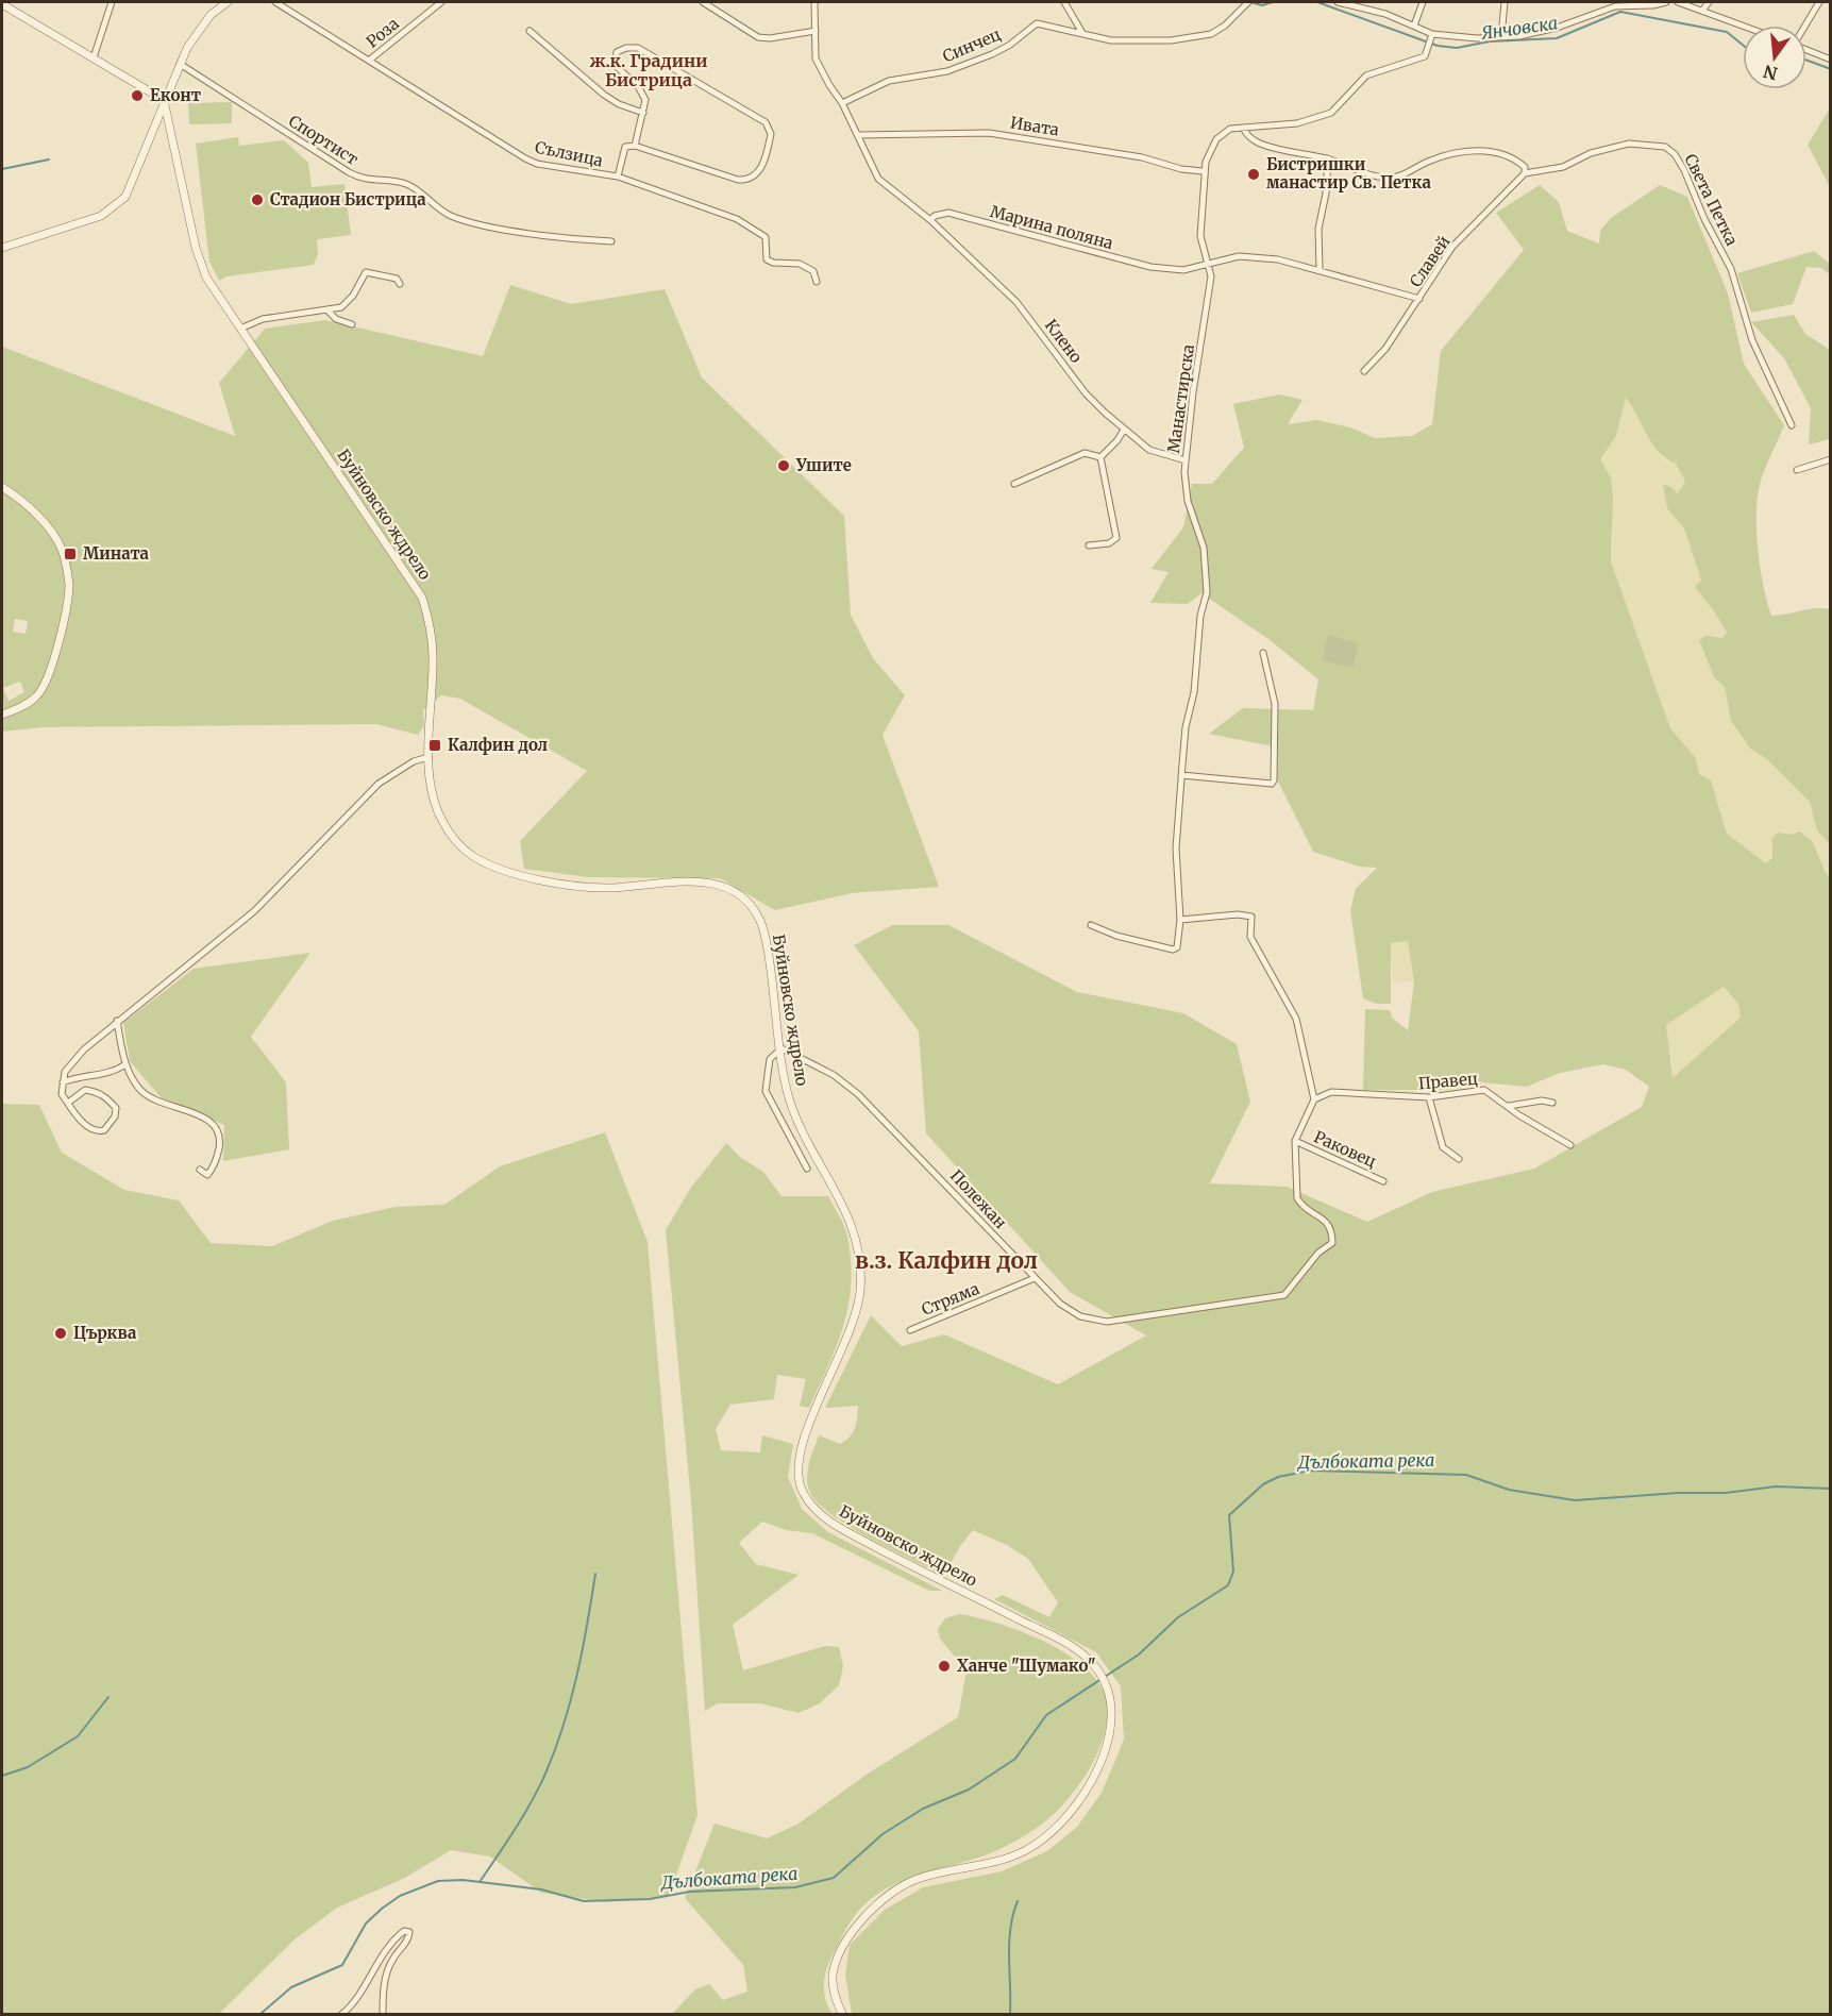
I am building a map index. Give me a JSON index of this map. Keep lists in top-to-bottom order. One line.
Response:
{"streets":{"street":["Роза","Синчец","Ивата","Спортист","Сълзица","Света Петка","Марина поляна","Славей","Клено","Манастирска","Буйновско ждрело","Правец","Раковец","Полежан","Стряма"]},"crossings":[["Роза","Сълзица"],["Ивата","Манастирска"],["Света Петка","Славей"],["Марина поляна","Славей"],["Марина поляна","Клено"],["Марина поляна","Манастирска"],["Клено","Манастирска"],["Буйновско ждрело","Полежан"],["Раковец","Полежан"],["Полежан","Стряма"]],"districts":["ж.к. Градини Бистрица","в.з. Калфин дол"],"water":["Янчовска","Дълбоката река"],"places":{"other":["Еконт","Бистришки манастир Св. Петка","Стадион Бистрица","Ушите","Църква","Ханче \"Шумако\""],"transit":["Мината","Калфин дол"]},"north":"bottom"}
